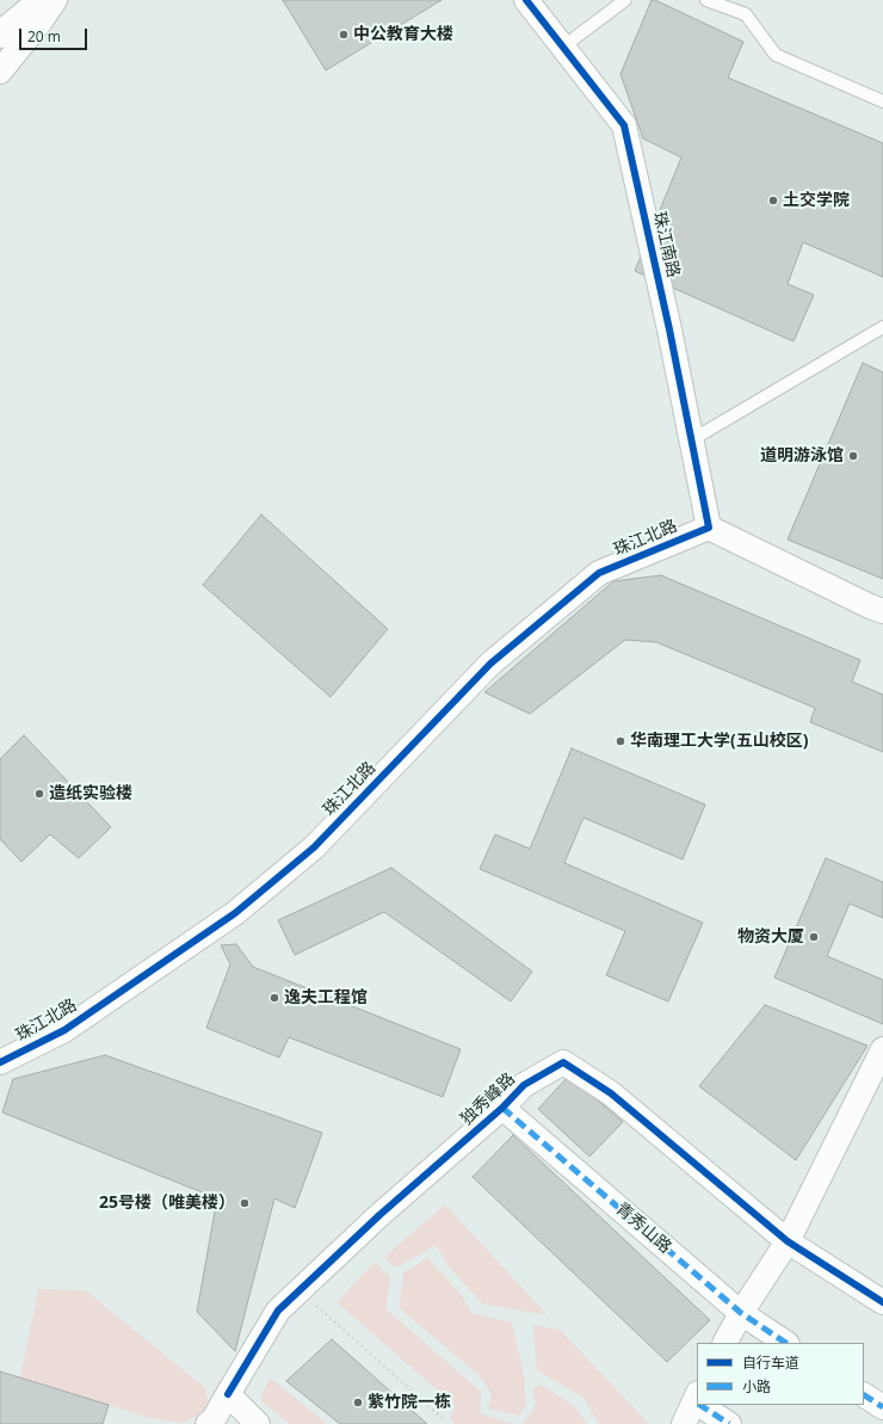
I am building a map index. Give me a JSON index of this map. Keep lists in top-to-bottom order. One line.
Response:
{"streets":{"street":["珠江南路","珠江北路","独秀峰路","青秀山路"]},"crossings":[["珠江南路","珠江北路"],["独秀峰路","青秀山路"]],"places":["中公教育大楼","土交学院","道明游泳馆","华南理工大学(五山校区)","造纸实验楼","物资大厦","逸夫工程馆","25号楼（唯美楼）","紫竹院一栋"],"legend":["自行车道","小路"],"scale_bar":"20 m"}
